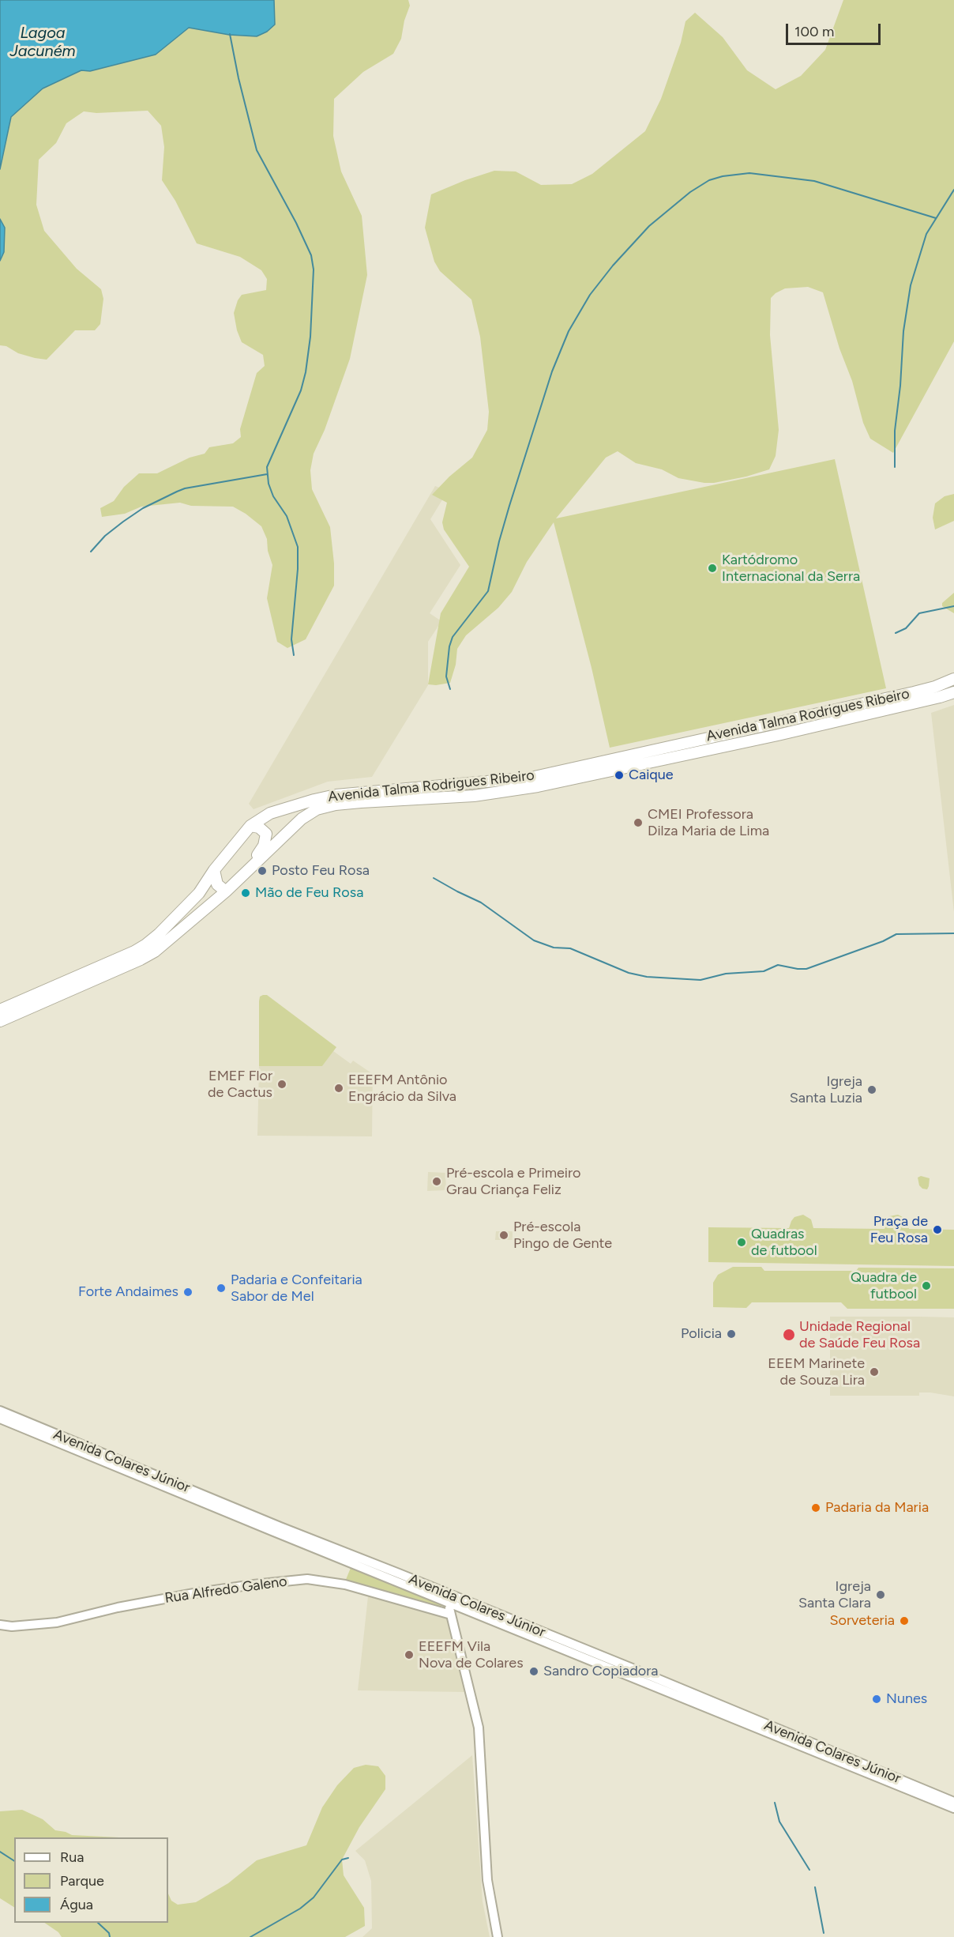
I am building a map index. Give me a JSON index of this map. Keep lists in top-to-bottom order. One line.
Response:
{"streets":{"main road":["Avenida Talma Rodrigues Ribeiro"],"street":["Avenida Colares Júnior","Rua Alfredo Galeno"]},"water":["Lagoa Jacuném"],"places":["Kartódromo Internacional da Serra","Caique","CMEI Professora Dilza Maria de Lima","Posto Feu Rosa","Mão de Feu Rosa","EMEF Flor de Cactus","EEEFM Antônio Engrácio da Silva","Igreja Santa Luzia","Pré-escola e Primeiro Grau Criança Feliz","Praça de Feu Rosa","Pré-escola Pingo de Gente","Quadras de futbool","Quadra de futbool","Padaria e Confeitaria Sabor de Mel","Forte Andaimes","Policia","Unidade Regional de Saúde Feu Rosa","EEEM Marinete de Souza Lira","Padaria da Maria","Igreja Santa Clara","Sorveteria","EEEFM Vila Nova de Colares","Sandro Copiadora","Nunes"],"legend":["Rua","Parque","Água"],"scale_bar":"100 m"}
